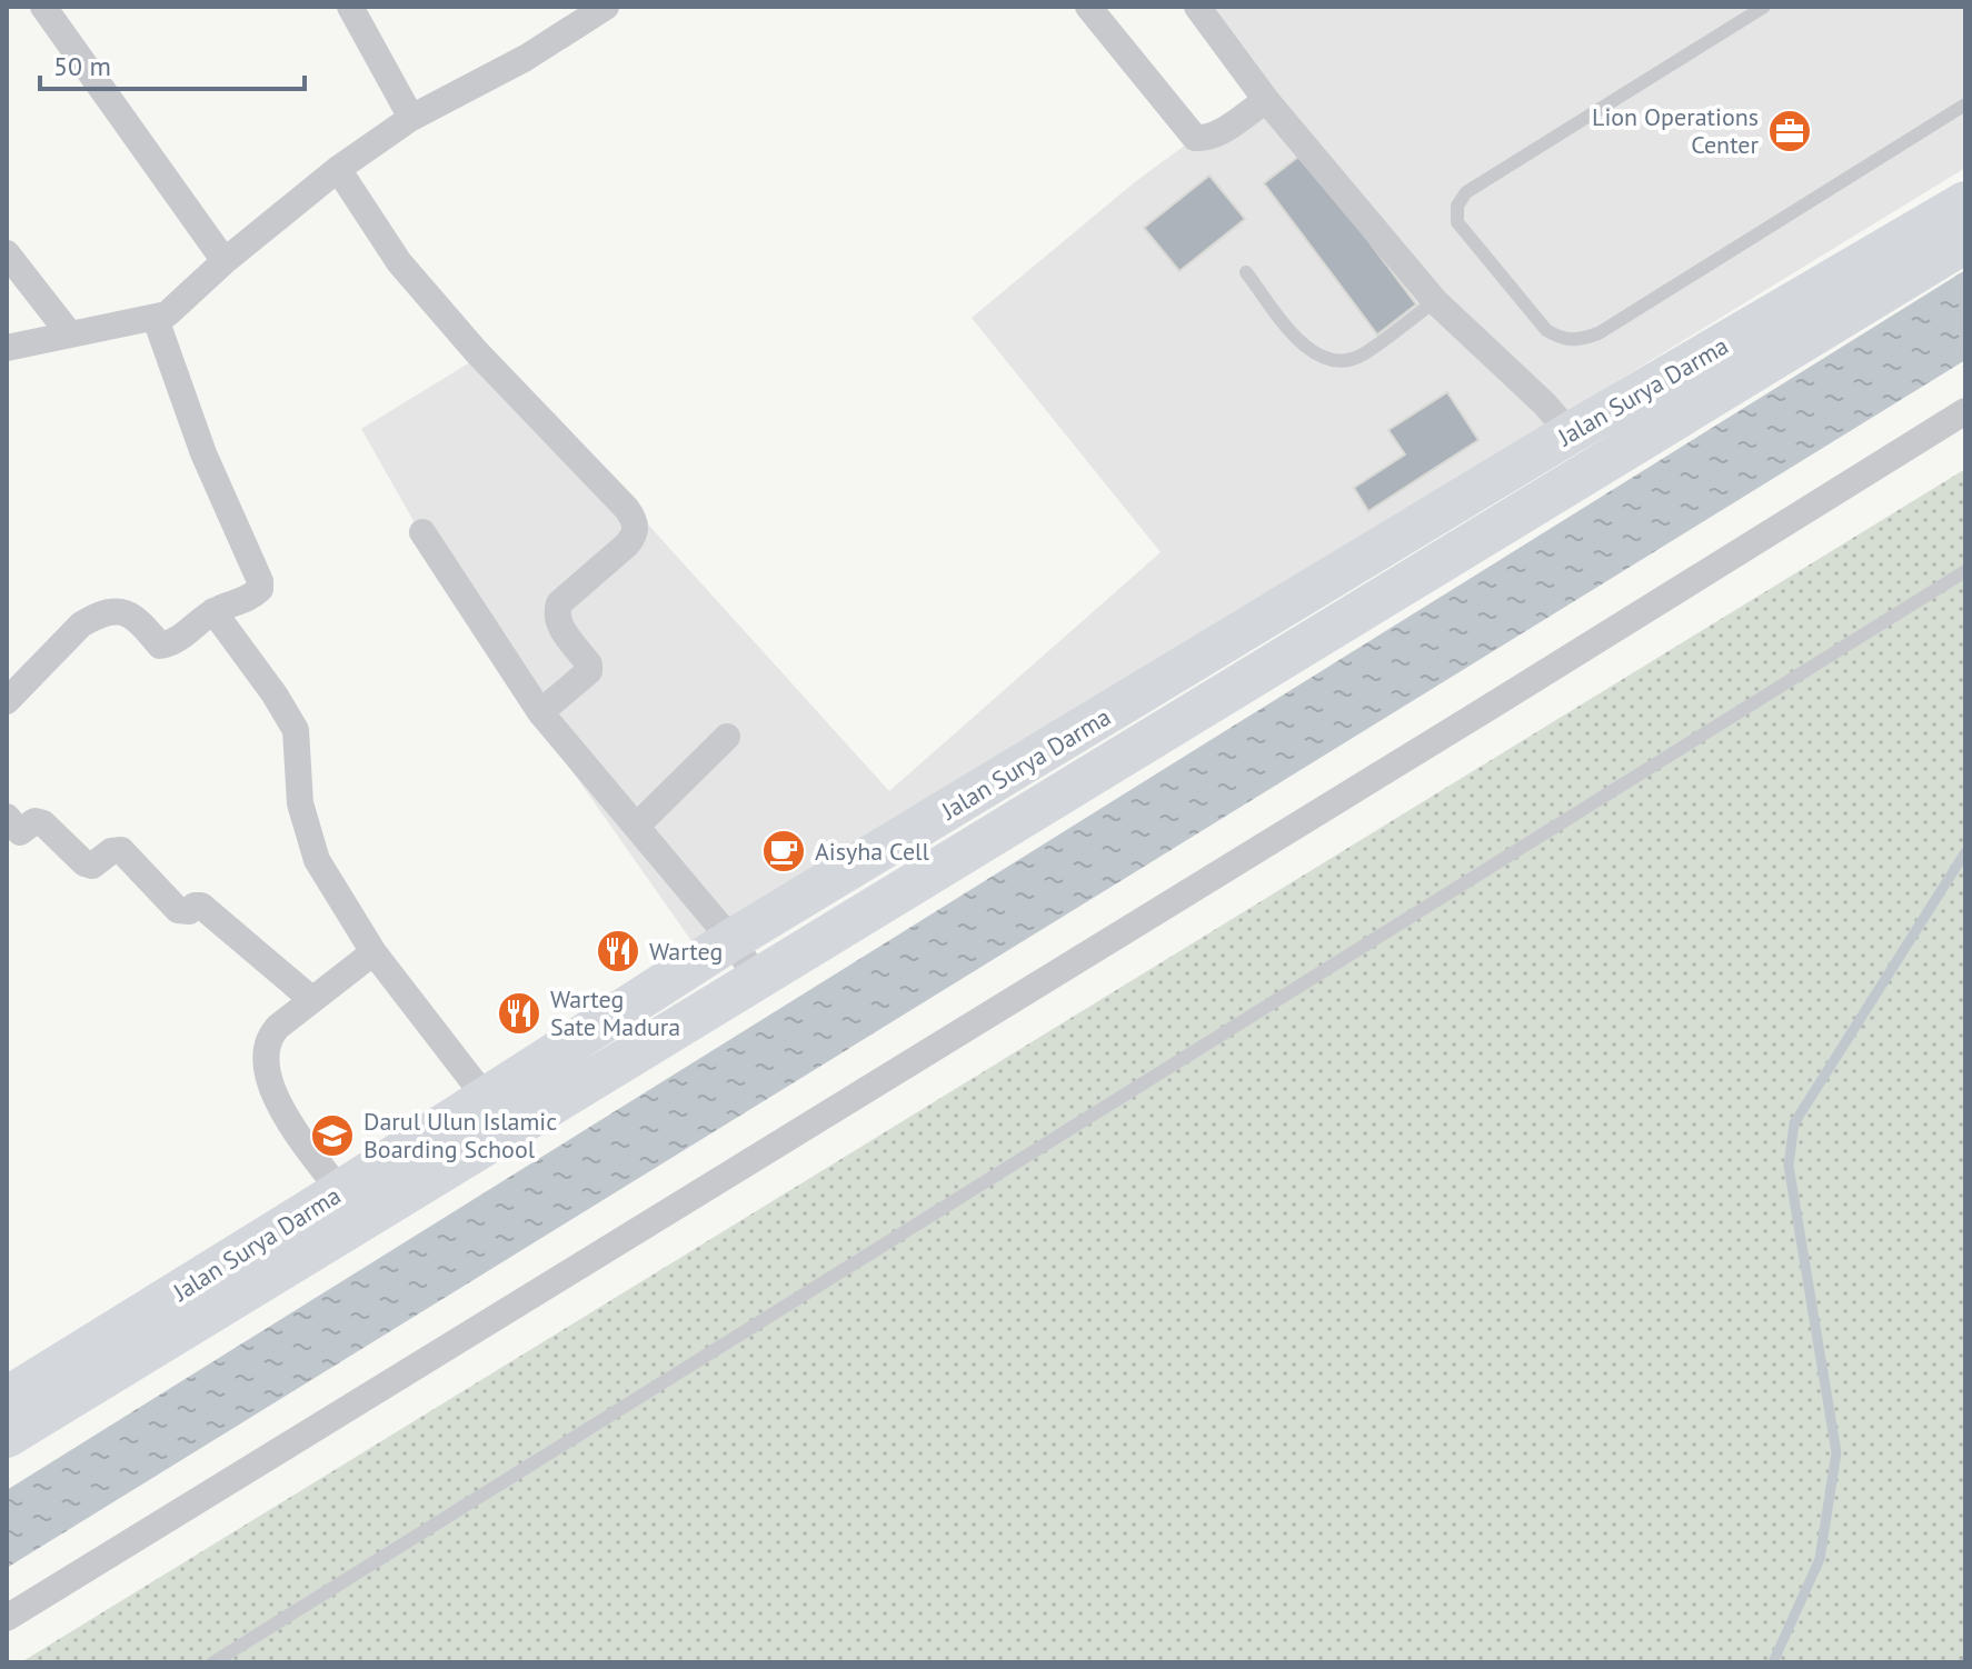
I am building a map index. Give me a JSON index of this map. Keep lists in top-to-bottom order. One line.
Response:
{"streets":{"main road":["Jalan Surya Darma"]},"places":{"office":["Lion Operations Center"],"cafe":["Aisyha Cell"],"restaurant":["Warteg","Warteg Sate Madura"],"school or university":["Darul Ulun Islamic Boarding School"]},"scale_bar":"50 m"}
